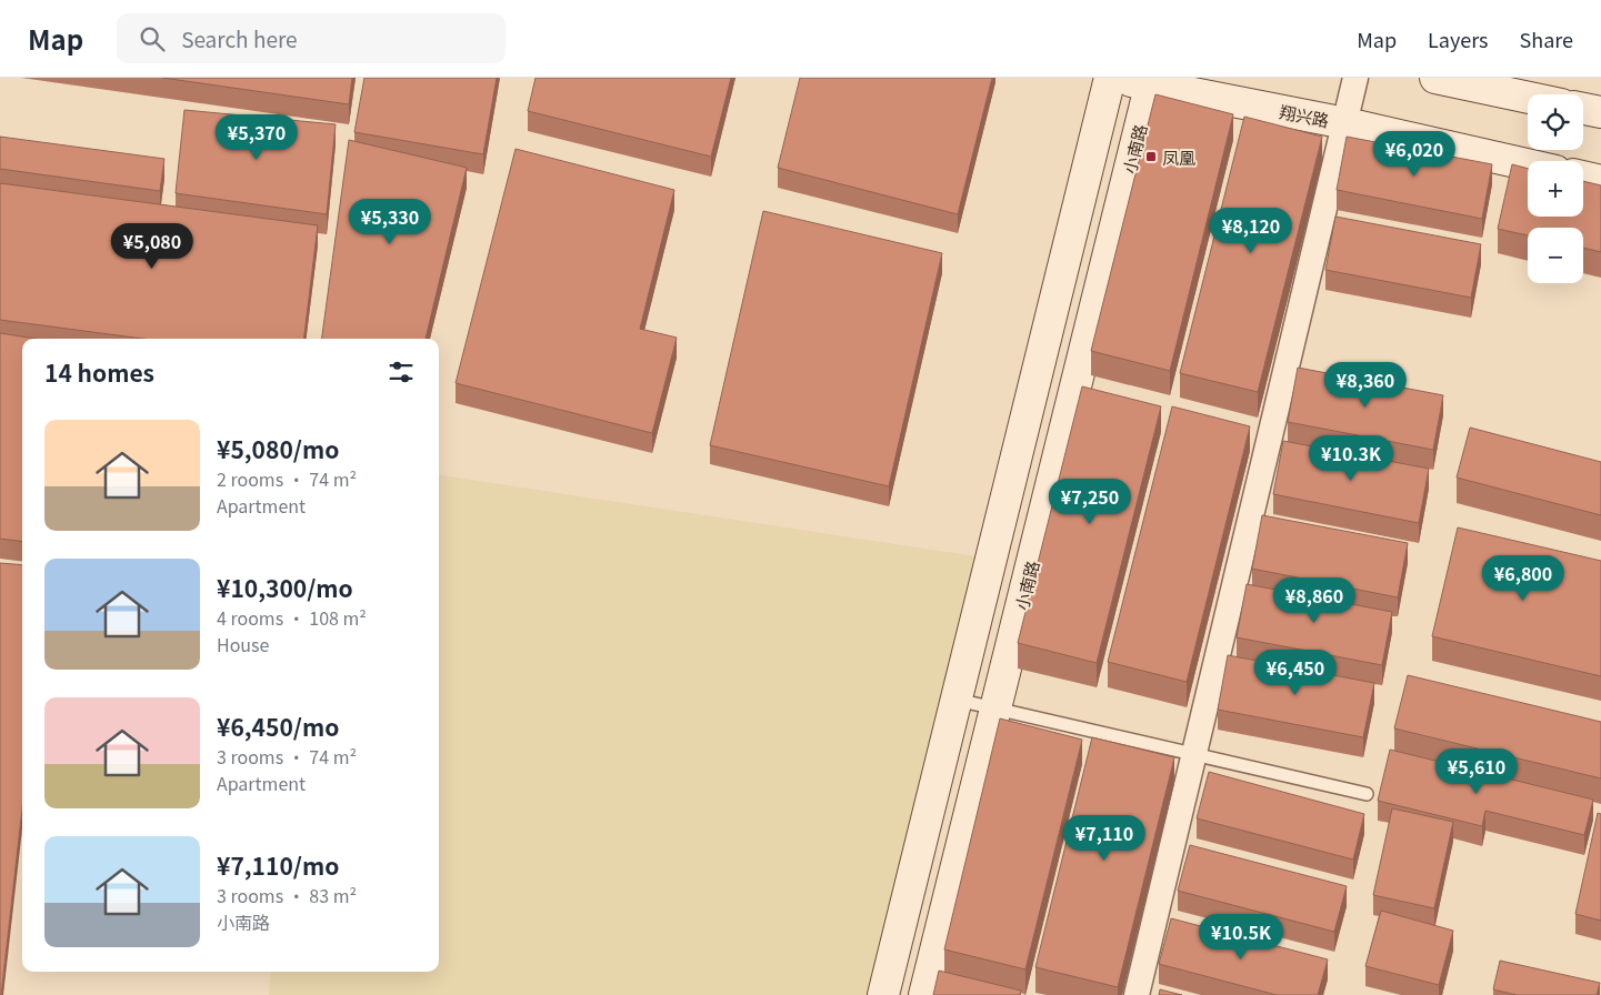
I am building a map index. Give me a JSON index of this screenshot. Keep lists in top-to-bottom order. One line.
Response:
{"streets":{"main road":["翔兴路","小南路"]},"crossings":[["翔兴路","小南路"]],"places":{"transit":["凤凰"]},"page":{"header":"Map","search":"Search here","nav":["Map","Layers","Share"],"map_buttons":["+","−"],"price":["¥5,370","¥6,020","¥5,330","¥8,120","¥5,080","¥8,360","¥10.3K","¥7,250","¥6,800","¥8,860","¥6,450","¥5,610","¥7,110","¥10.5K"],"heading":"14 homes","list":[{"name":"¥5,080/mo","note":"2 rooms · 74 m² · Apartment"},{"name":"¥10,300/mo","note":"4 rooms · 108 m² · House"},{"name":"¥6,450/mo","note":"3 rooms · 74 m² · Apartment"},{"name":"¥7,110/mo","note":"3 rooms · 83 m² · 小南路"}]}}
